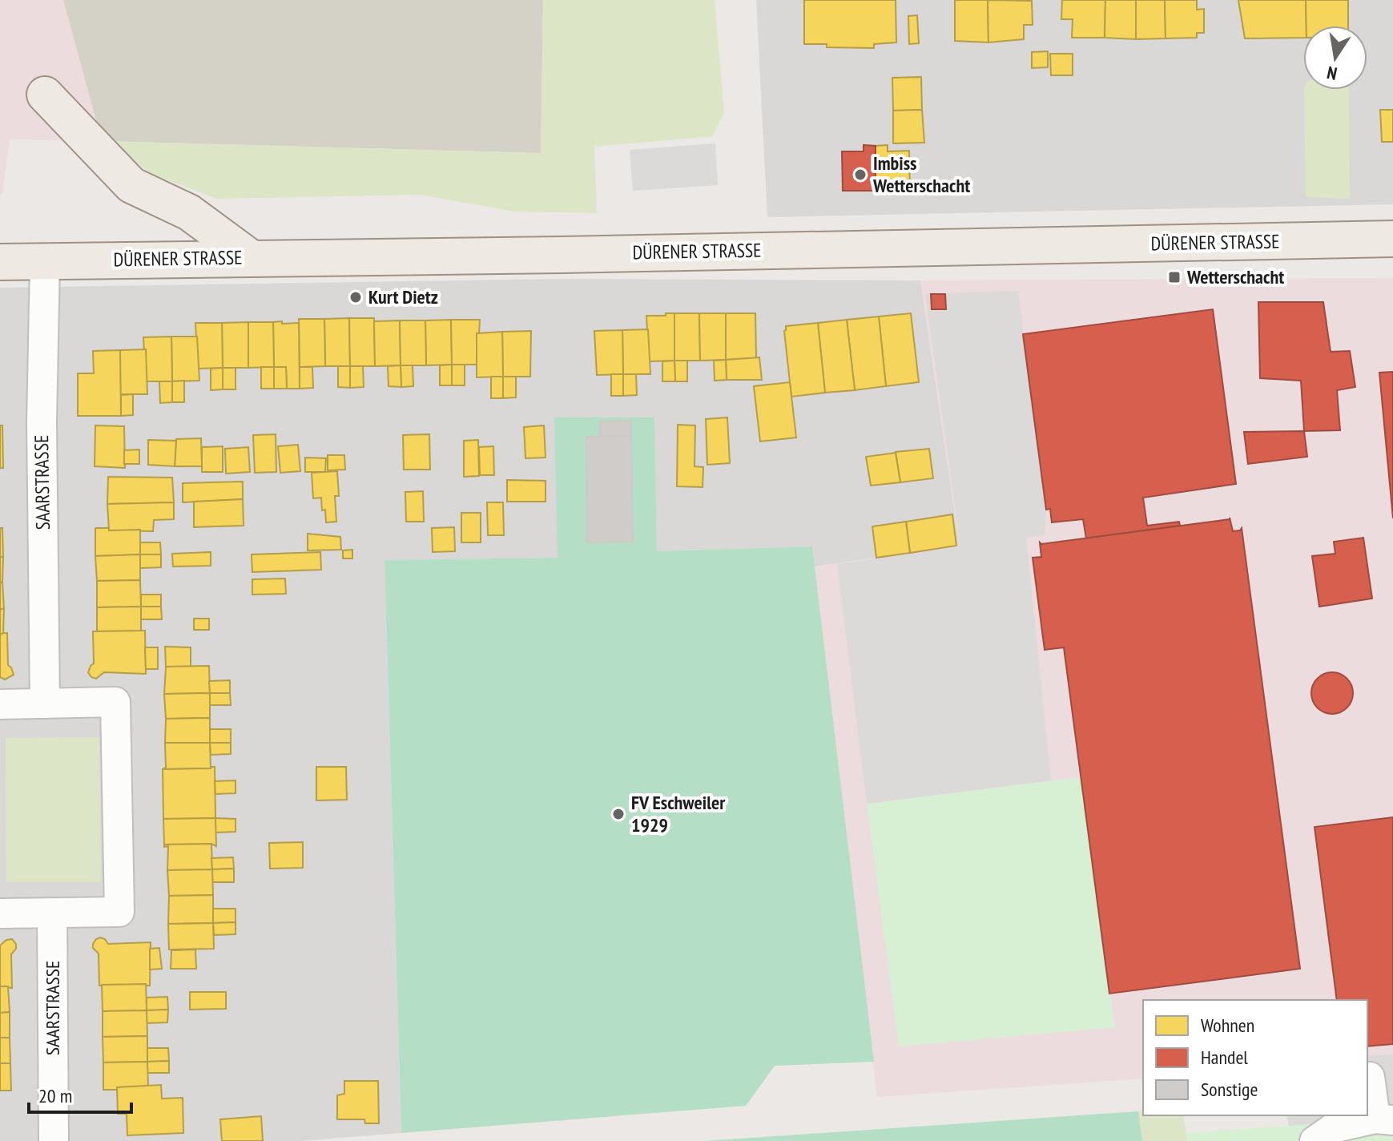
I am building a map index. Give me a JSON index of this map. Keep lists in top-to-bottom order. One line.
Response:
{"streets":{"main road":["DÜRENER STRASSE"],"street":["SAARSTRASSE"]},"crossings":[["DÜRENER STRASSE","SAARSTRASSE"]],"places":{"other":["Imbiss Wetterschacht","Kurt Dietz","FV Eschweiler 1929"],"transit":["Wetterschacht"]},"legend":["Wohnen","Handel","Sonstige"],"scale_bar":"20 m","north":"bottom"}
